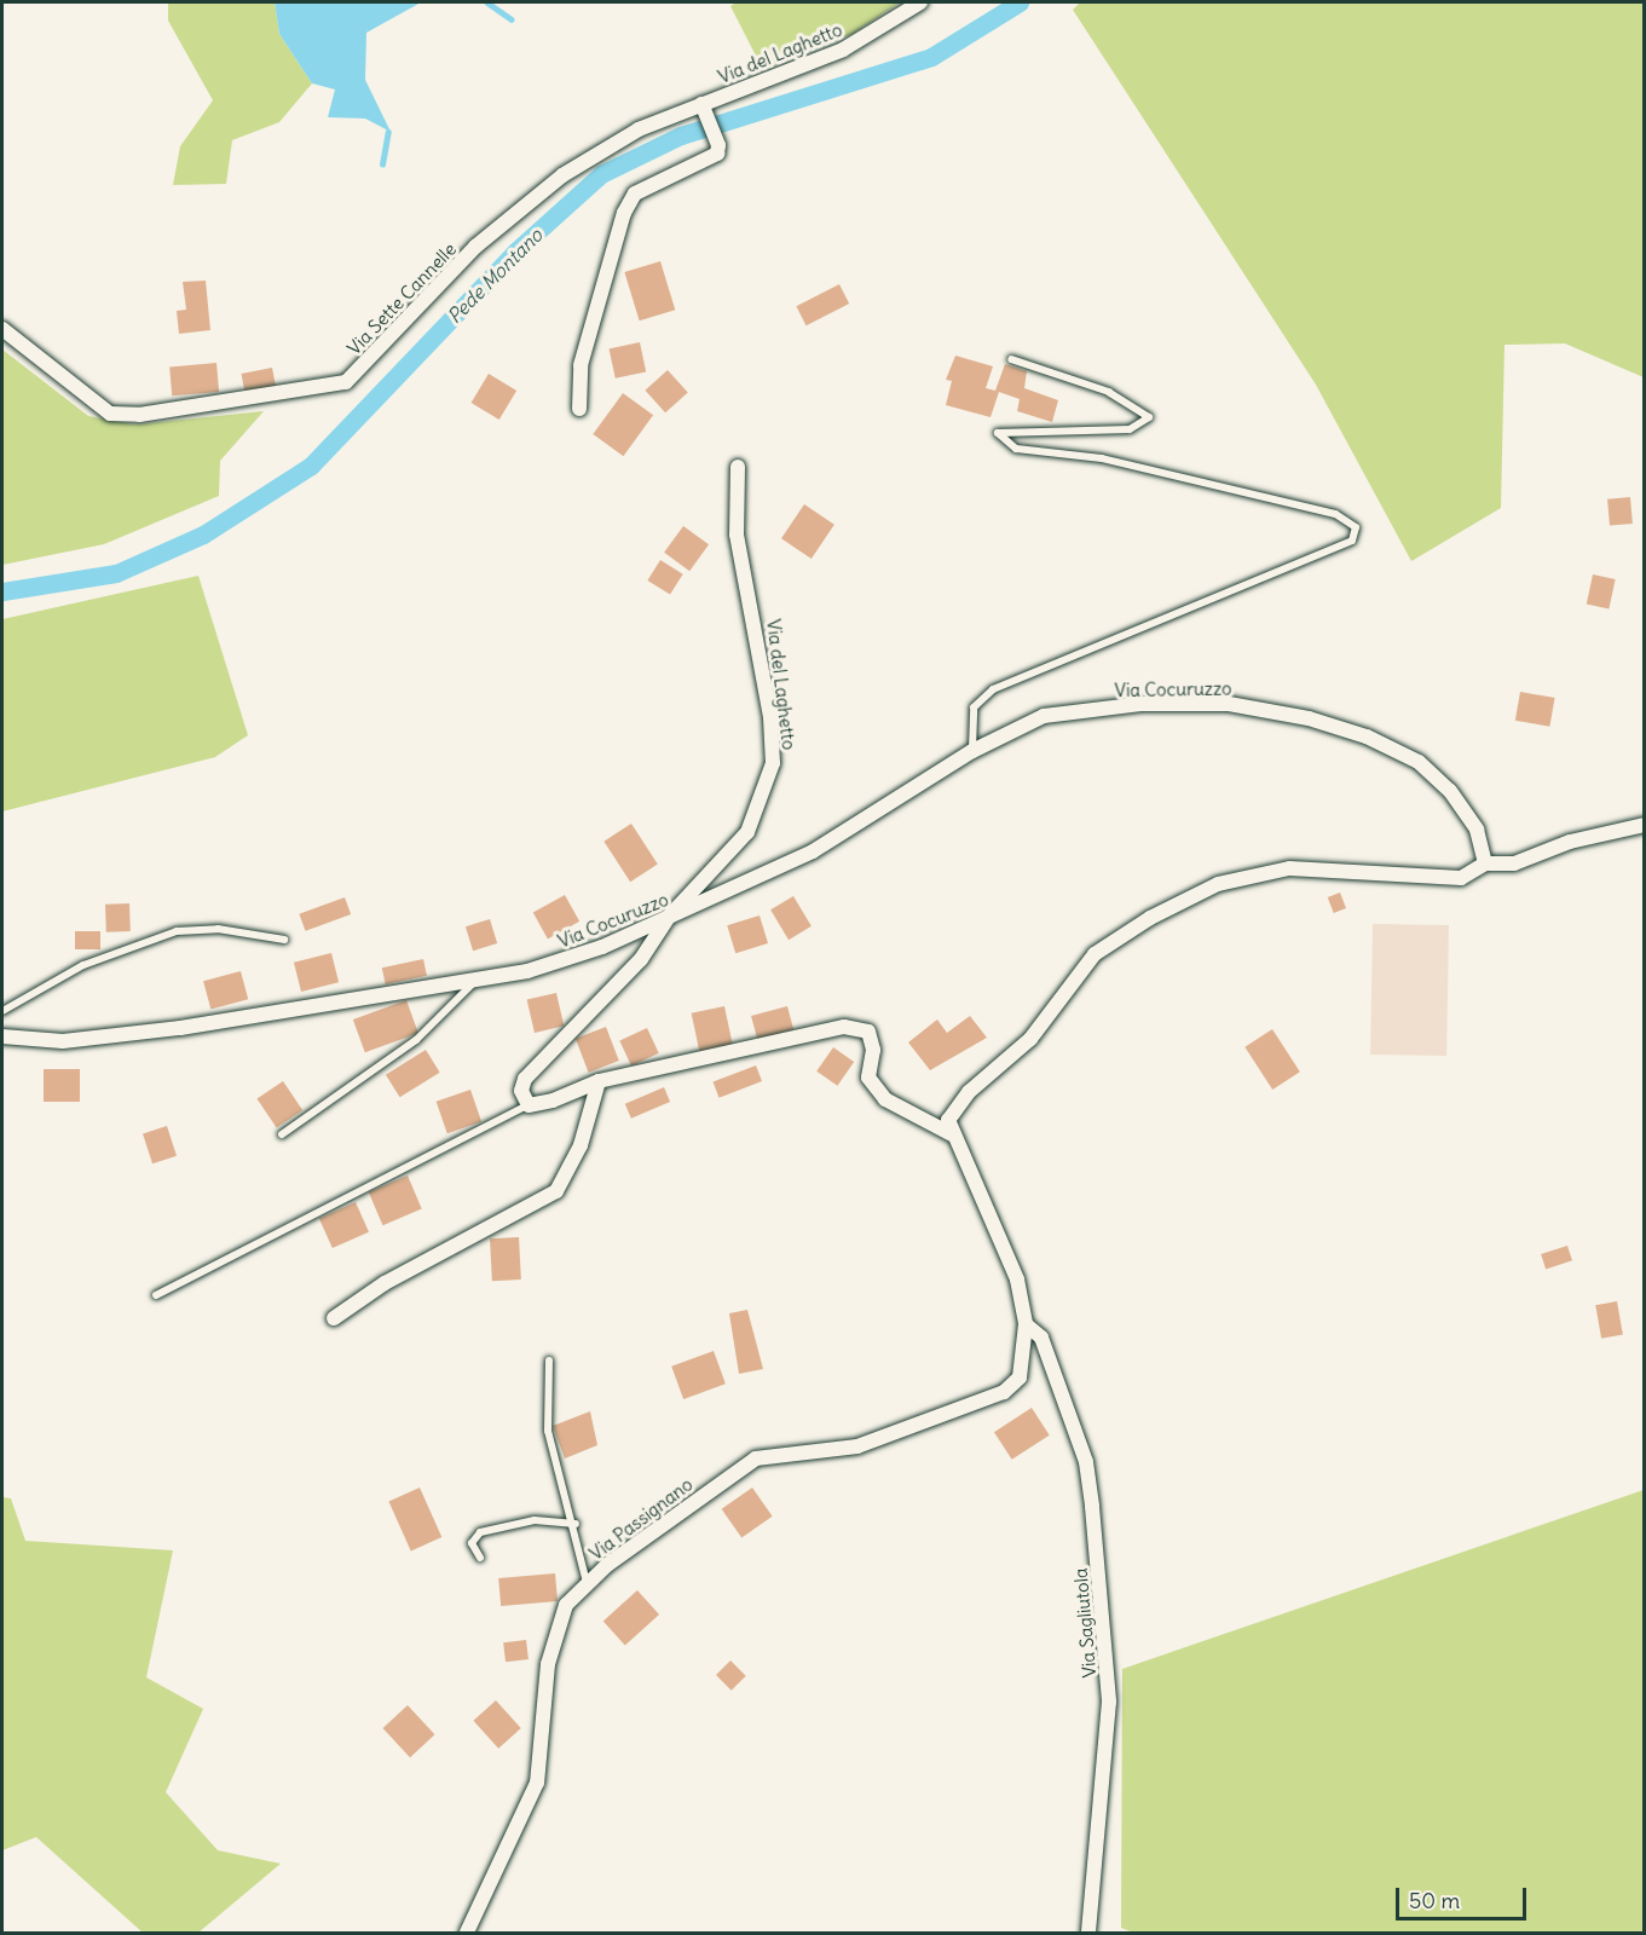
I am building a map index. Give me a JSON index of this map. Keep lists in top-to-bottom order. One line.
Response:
{"streets":{"street":["Via del Laghetto","Via Sette Cannelle","Via Cocuruzzo","Via Passignano","Via Sagliutola"]},"crossings":[["Via del Laghetto","Via Sette Cannelle"],["Via del Laghetto","Via Cocuruzzo"],["Via Passignano","Via Sagliutola"]],"water":["Pede Montano"],"scale_bar":"50 m"}
